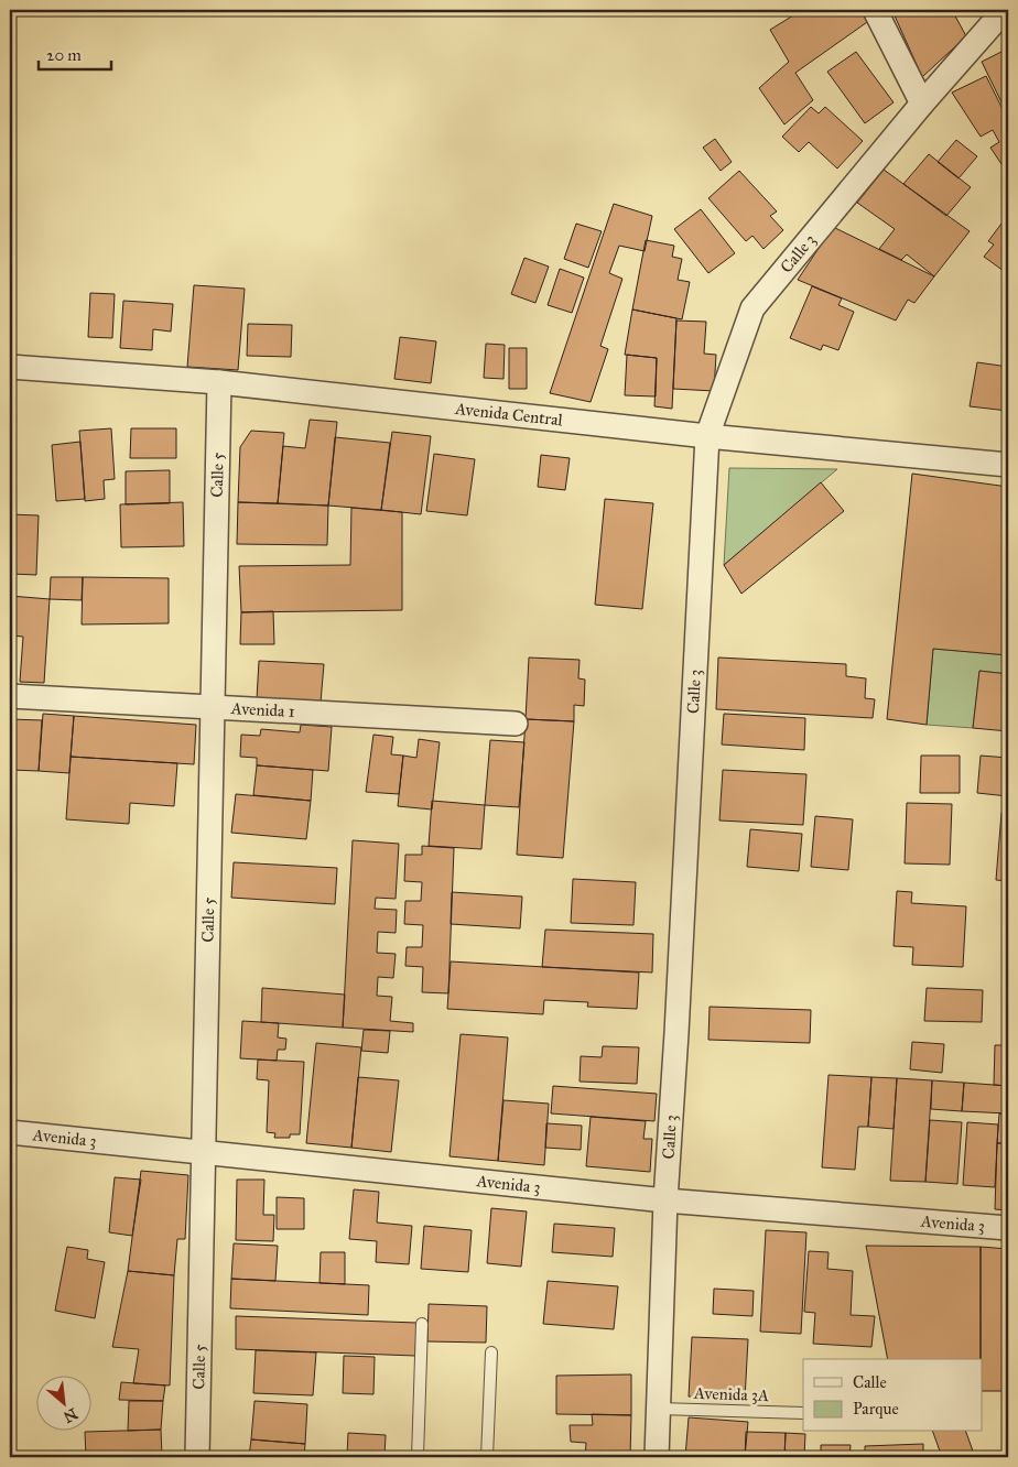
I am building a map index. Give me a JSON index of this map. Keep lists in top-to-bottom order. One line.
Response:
{"streets":{"street":["Calle 3","Avenida Central","Calle 5","Avenida 1","Avenida 3"],"lane":["Avenida 3A"]},"crossings":[["Calle 3","Avenida Central"],["Calle 3","Avenida 3"],["Calle 3","Avenida 3A"],["Avenida Central","Calle 5"],["Calle 5","Avenida 1"],["Calle 5","Avenida 3"]],"legend":["Calle","Parque"],"scale_bar":"20 m","north":"bottom right"}
